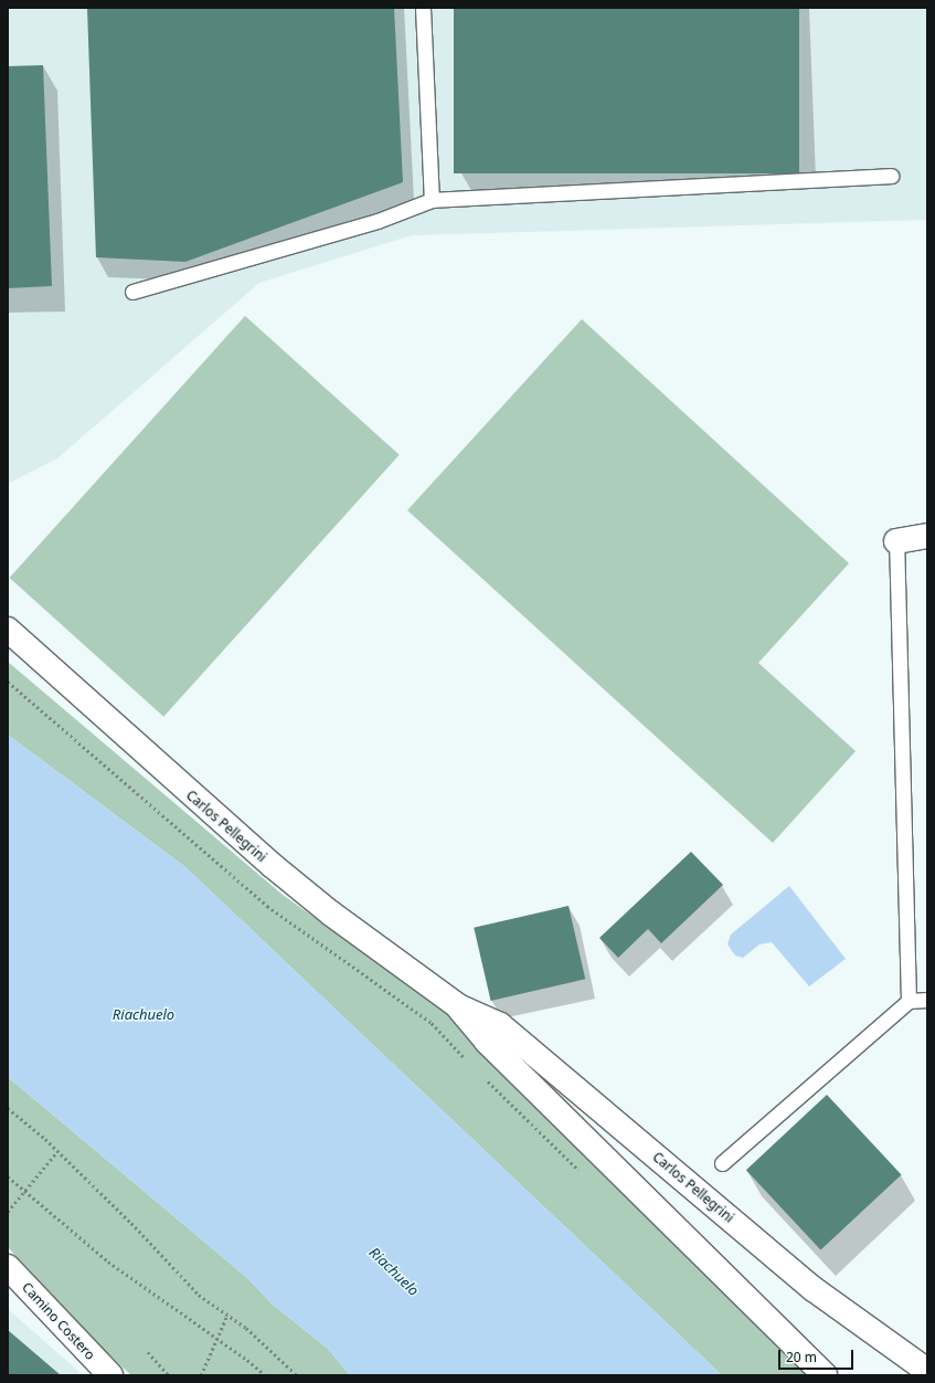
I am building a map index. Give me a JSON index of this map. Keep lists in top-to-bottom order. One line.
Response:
{"streets":{"street":["Carlos Pellegrini","Camino Costero"]},"water":["Riachuelo"],"scale_bar":"20 m"}
